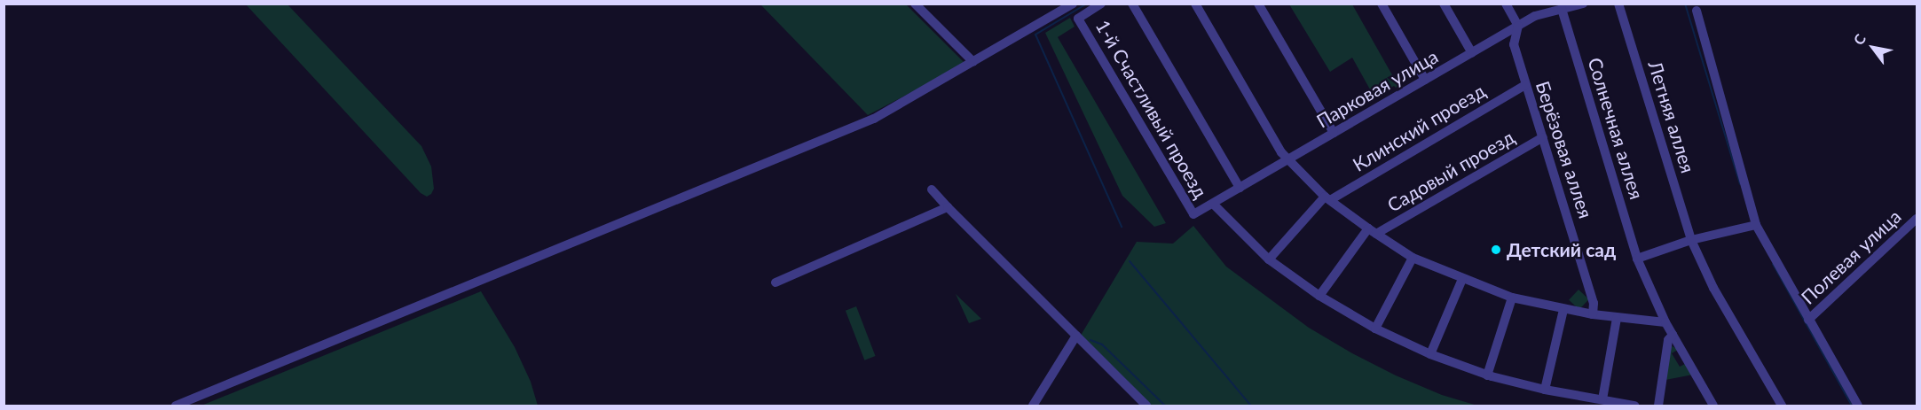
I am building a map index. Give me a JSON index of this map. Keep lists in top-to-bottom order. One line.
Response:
{"streets":{"street":["Парковая улица","1-й Счастливый проезд","Летняя аллея","Клинский проезд","Солнечная аллея","Берёзовая аллея","Садовый проезд","Полевая улица"]},"crossings":[["Парковая улица","1-й Счастливый проезд"],["Парковая улица","Солнечная аллея"],["Парковая улица","Берёзовая аллея"],["Клинский проезд","Берёзовая аллея"],["Берёзовая аллея","Садовый проезд"]],"places":["Детский сад"],"north":"top left"}
